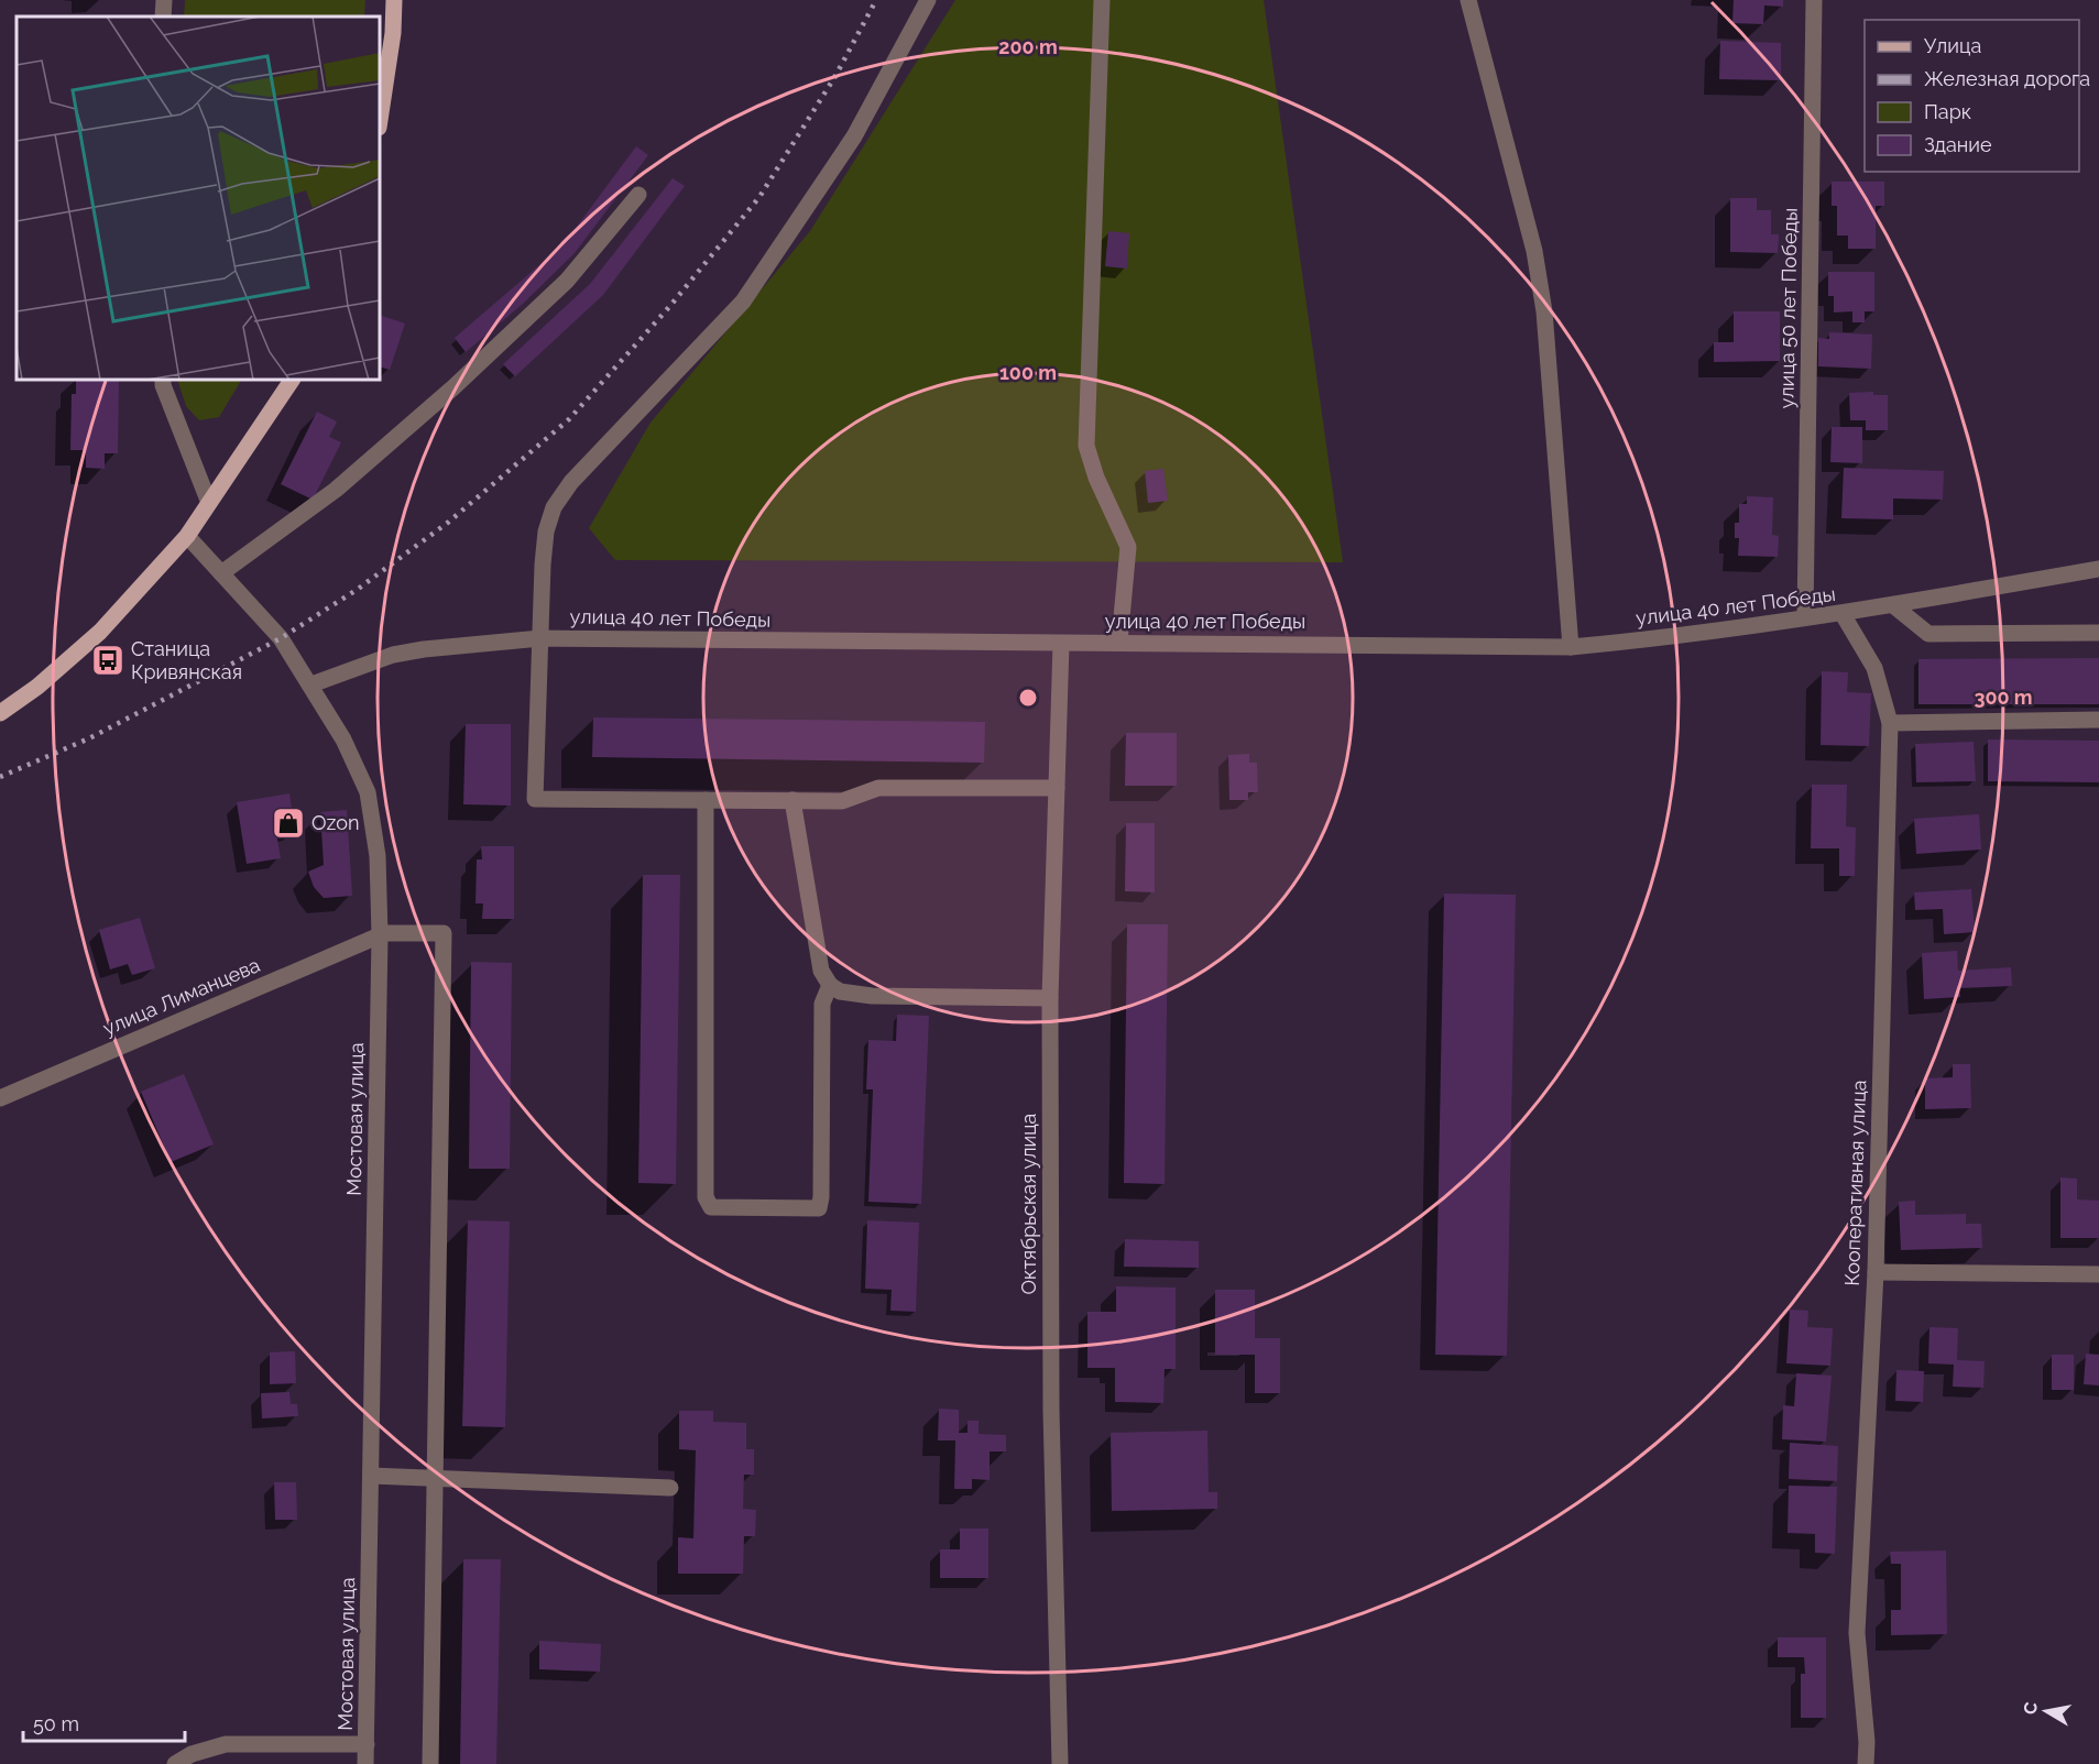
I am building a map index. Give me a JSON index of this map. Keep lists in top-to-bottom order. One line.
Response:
{"streets":{"street":["улица 50 лет Победы","улица 40 лет Победы","улица Лиманцева","Мостовая улица","Кооперативная улица","Октябрьская улица"]},"crossings":[["улица 50 лет Победы","улица 40 лет Победы"],["улица 40 лет Победы","Мостовая улица"],["улица 40 лет Победы","Кооперативная улица"],["улица 40 лет Победы","Октябрьская улица"],["улица Лиманцева","Мостовая улица"]],"places":{"bus stop":["Станица Кривянская"],"shop":["Ozon"]},"legend":["Улица","Железная дорога","Парк","Здание"],"scale_bar":"50 m","north":"left","rings":["200 m","100 m","300 m"]}
